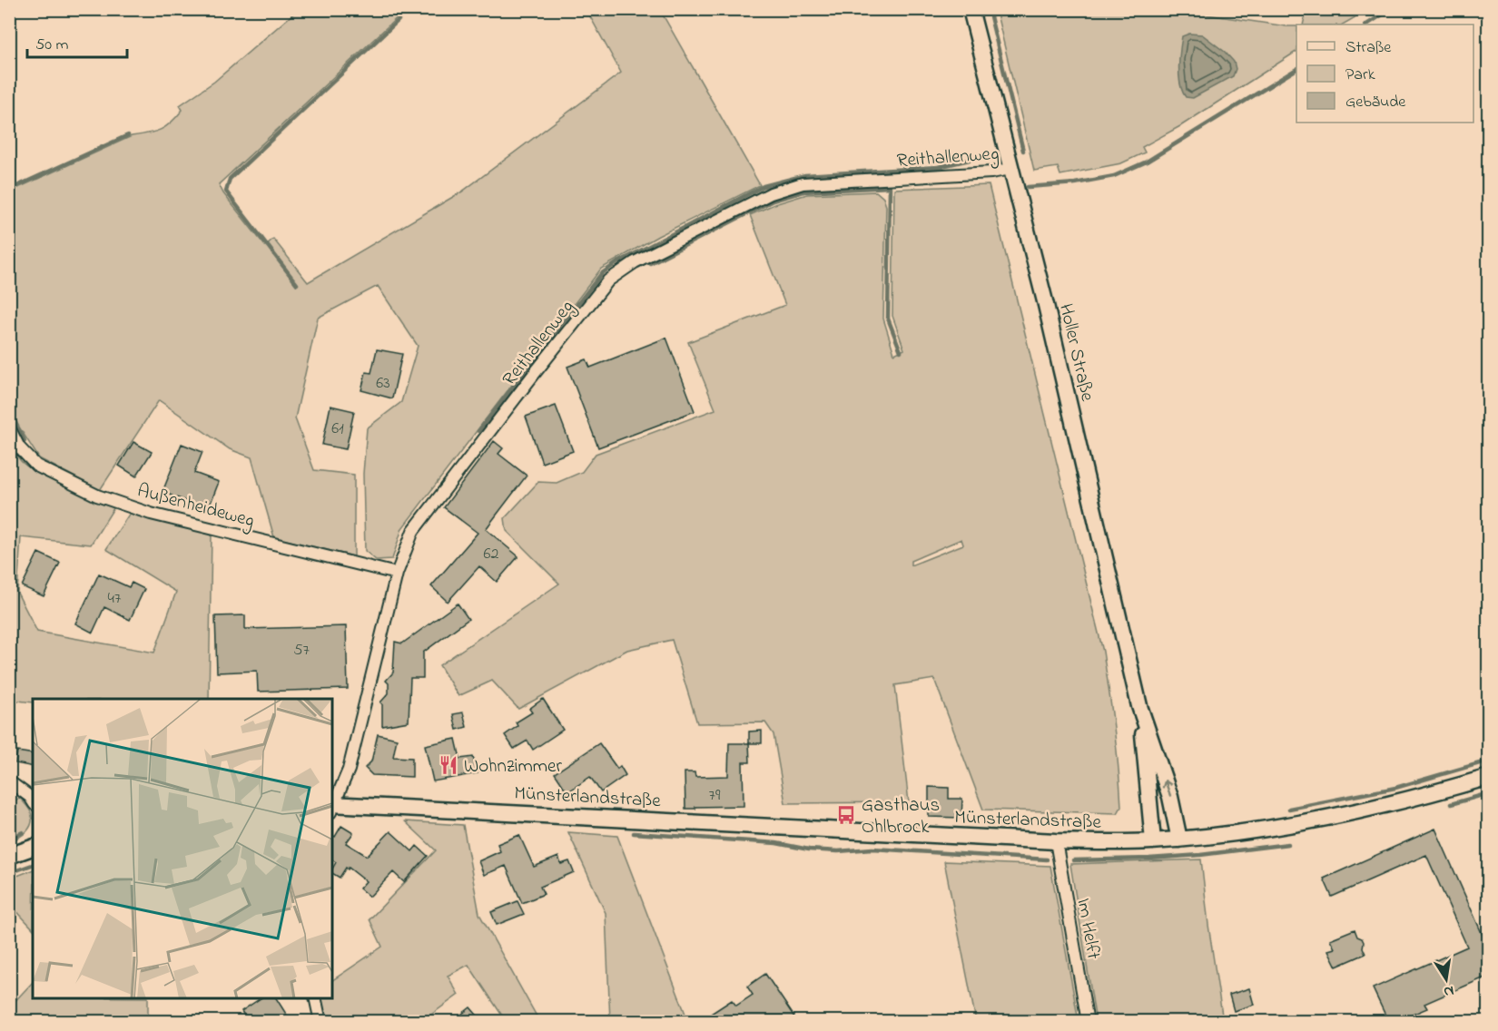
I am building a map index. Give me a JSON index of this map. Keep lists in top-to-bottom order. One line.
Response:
{"streets":{"main road":["Holler Straße","Münsterlandstraße"],"street":["Reithallenweg","Außenheideweg","Im Helft"]},"crossings":[["Reithallenweg","Holler Straße"],["Reithallenweg","Außenheideweg"],["Reithallenweg","Münsterlandstraße"],["Holler Straße","Münsterlandstraße"],["Münsterlandstraße","Im Helft"]],"places":{"restaurant":["Wohnzimmer"],"bus stop":["Gasthaus Ohlbrock"]},"house_numbers":["63","61","62","47","57","79"],"legend":["Straße","Park","Gebäude"],"scale_bar":"50 m","north":"bottom"}
